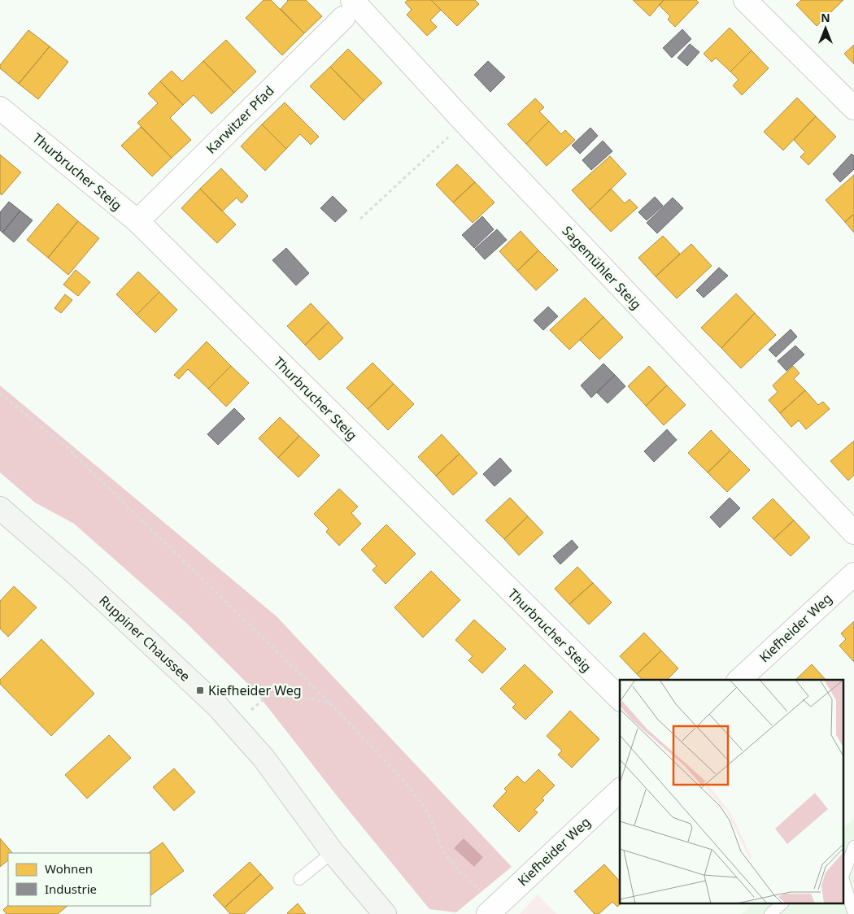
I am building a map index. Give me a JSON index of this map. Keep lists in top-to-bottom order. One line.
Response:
{"streets":{"main road":["Ruppiner Chaussee"],"street":["Karwitzer Pfad","Thurbrucher Steig","Sagemühler Steig","Kiefheider Weg"]},"crossings":[["Karwitzer Pfad","Thurbrucher Steig"],["Karwitzer Pfad","Sagemühler Steig"]],"places":{"transit":["Kiefheider Weg"]},"legend":["Wohnen","Industrie"],"north":"top"}
